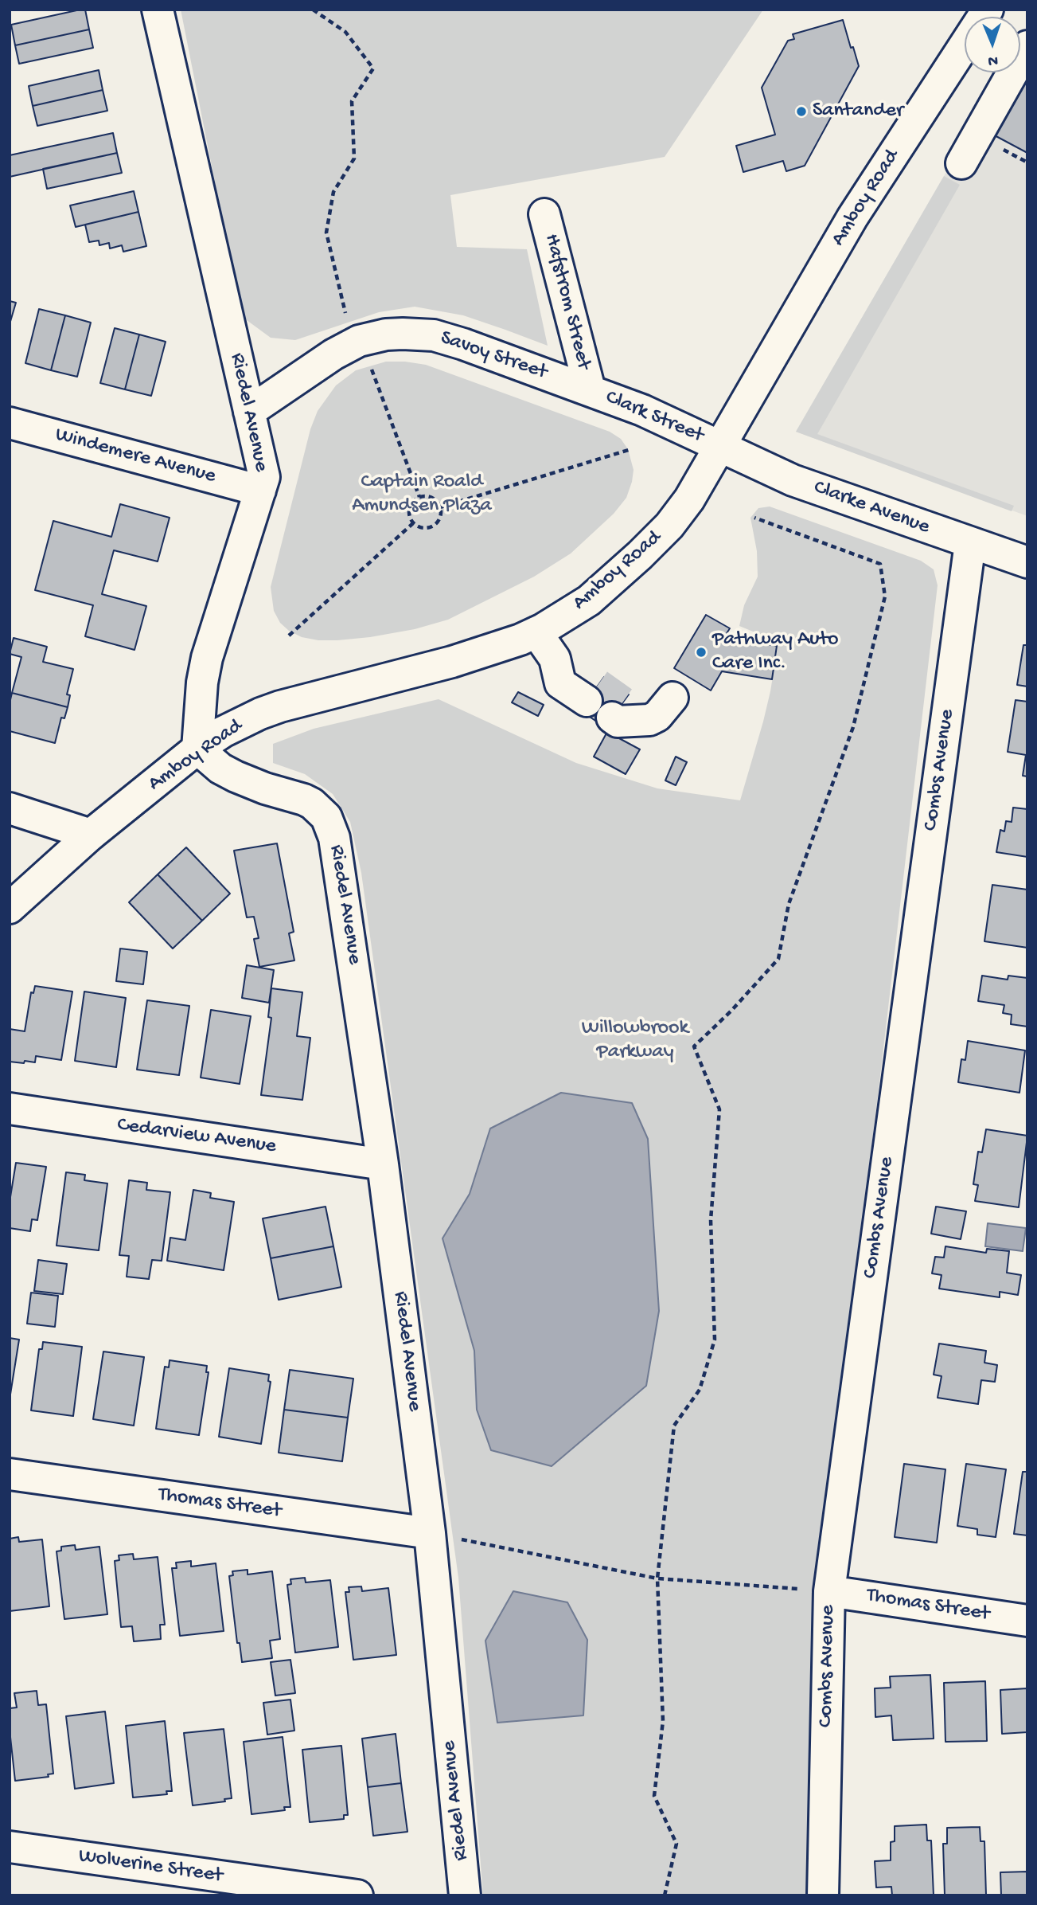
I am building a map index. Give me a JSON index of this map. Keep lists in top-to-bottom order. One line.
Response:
{"streets":{"street":["Amboy Road","Hafstrom Street","Savoy Street","Riedel Avenue","Clark Street","Windemere Avenue","Clarke Avenue","Combs Avenue","Cedarview Avenue","Thomas Street","Wolverine Street"]},"crossings":[["Amboy Road","Riedel Avenue"],["Amboy Road","Clark Street"],["Amboy Road","Clarke Avenue"],["Hafstrom Street","Savoy Street"],["Hafstrom Street","Clark Street"],["Savoy Street","Riedel Avenue"],["Savoy Street","Clark Street"],["Riedel Avenue","Windemere Avenue"],["Riedel Avenue","Cedarview Avenue"],["Riedel Avenue","Thomas Street"],["Clark Street","Clarke Avenue"],["Clarke Avenue","Combs Avenue"],["Combs Avenue","Thomas Street"]],"parks":["Captain Roald Amundsen Plaza","Willowbrook Parkway"],"places":["Santander","Pathway Auto Care Inc."],"north":"bottom"}
